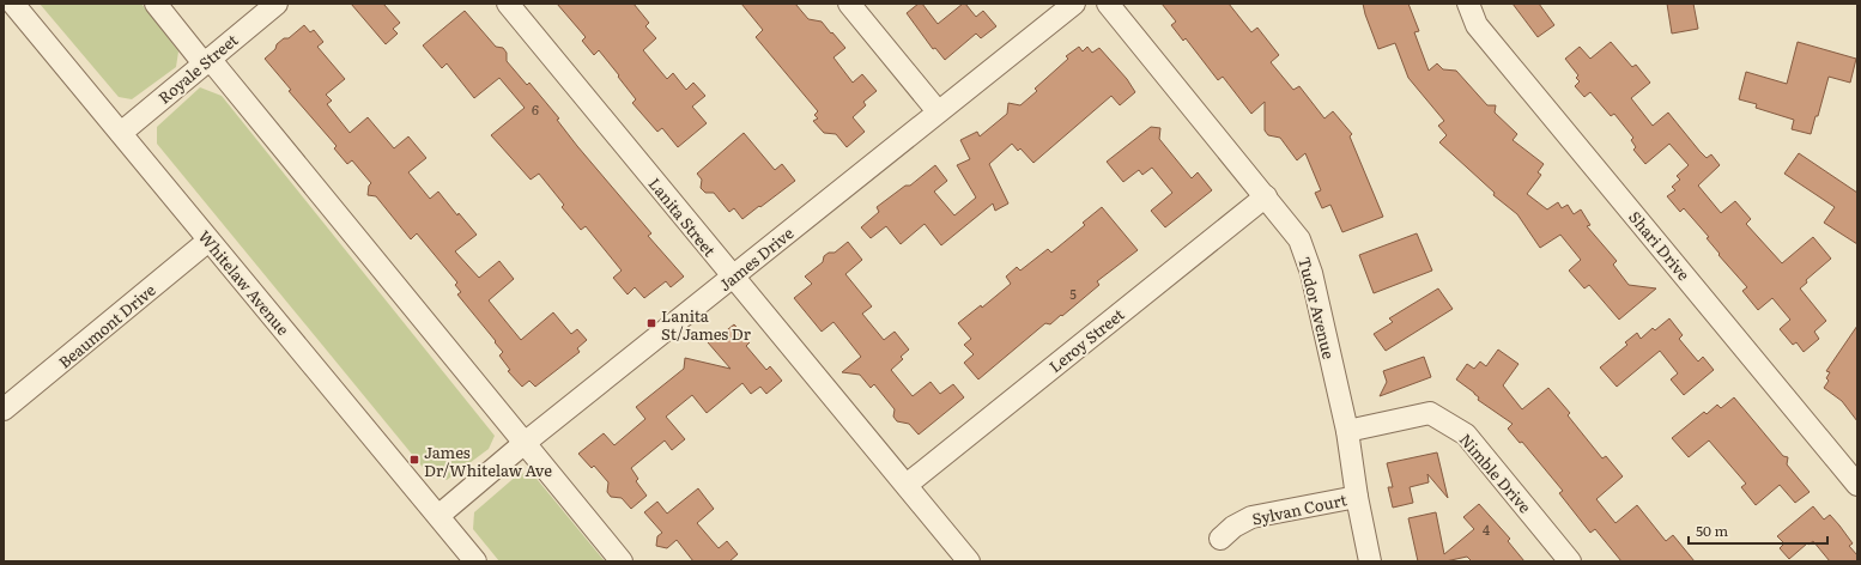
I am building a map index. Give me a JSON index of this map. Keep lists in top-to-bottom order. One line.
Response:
{"streets":{"street":["Royale Street","Lanita Street","Shari Drive","James Drive","Whitelaw Avenue","Tudor Avenue","Beaumont Drive","Leroy Street","Nimble Drive","Sylvan Court"]},"crossings":[["Royale Street","Whitelaw Avenue"],["Lanita Street","James Drive"],["Lanita Street","Leroy Street"],["James Drive","Whitelaw Avenue"],["Whitelaw Avenue","Beaumont Drive"],["Tudor Avenue","Leroy Street"],["Tudor Avenue","Nimble Drive"],["Tudor Avenue","Sylvan Court"]],"places":{"transit":["Lanita St/James Dr","James Dr/Whitelaw Ave"]},"house_numbers":["6","5","4"],"scale_bar":"50 m"}
